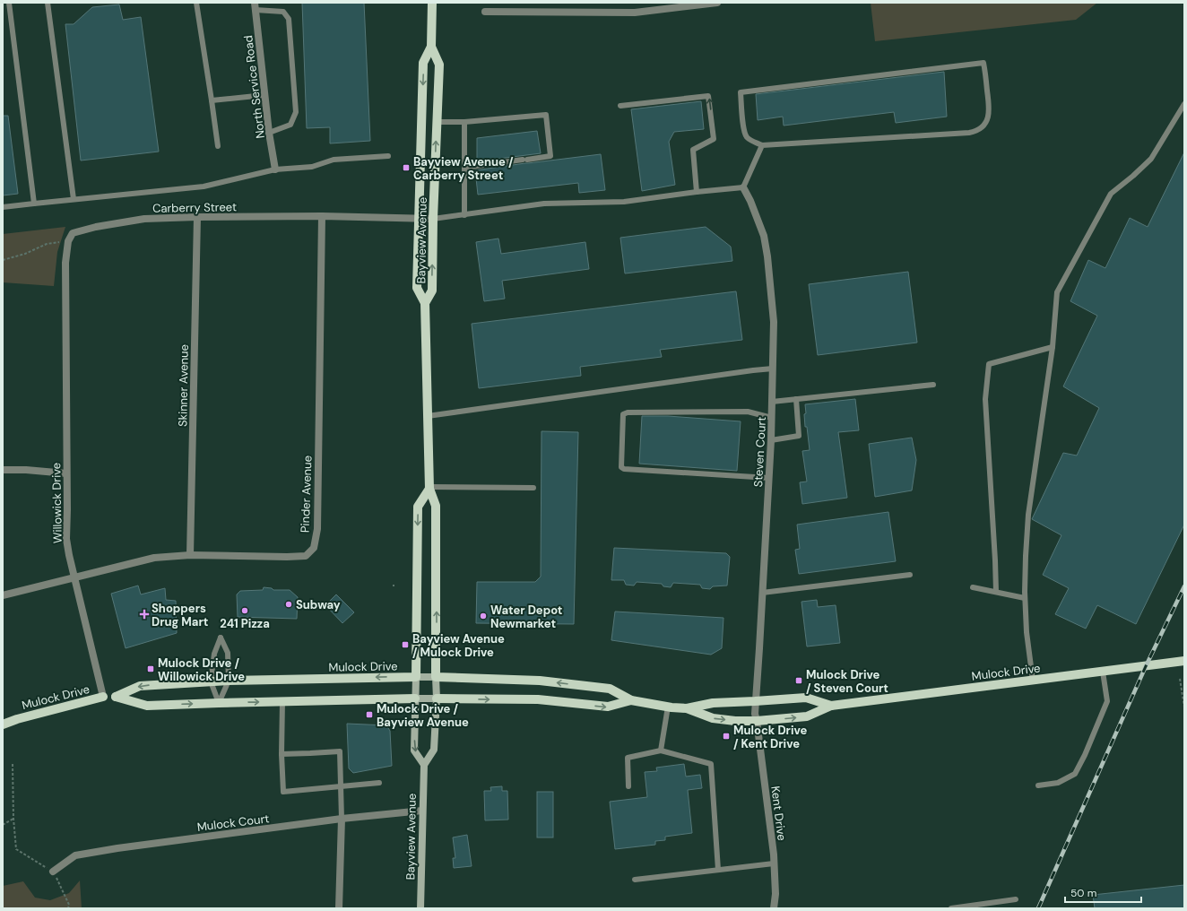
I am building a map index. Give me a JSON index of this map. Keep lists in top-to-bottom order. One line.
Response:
{"streets":{"main road":["Bayview Avenue","Mulock Drive"],"street":["North Service Road","Carberry Street","Skinner Avenue","Steven Court","Pinder Avenue","Willowick Drive","Kent Drive","Mulock Court"]},"crossings":[["Carberry Street","Bayview Avenue"],["Carberry Street","Skinner Avenue"],["Carberry Street","Pinder Avenue"],["Carberry Street","Willowick Drive"],["Bayview Avenue","Mulock Drive"],["Bayview Avenue","Mulock Court"],["Skinner Avenue","Pinder Avenue"],["Steven Court","Mulock Drive"],["Steven Court","Kent Drive"],["Pinder Avenue","Willowick Drive"],["Willowick Drive","Mulock Drive"],["Mulock Drive","Kent Drive"]],"places":{"transit":["Bayview Avenue / Carberry Street","Bayview Avenue / Mulock Drive","Mulock Drive / Willowick Drive","Mulock Drive / Steven Court","Mulock Drive / Bayview Avenue","Mulock Drive / Kent Drive"],"other":["Subway","241 Pizza","Water Depot Newmarket"],"health":["Shoppers Drug Mart"]},"scale_bar":"50 m"}
